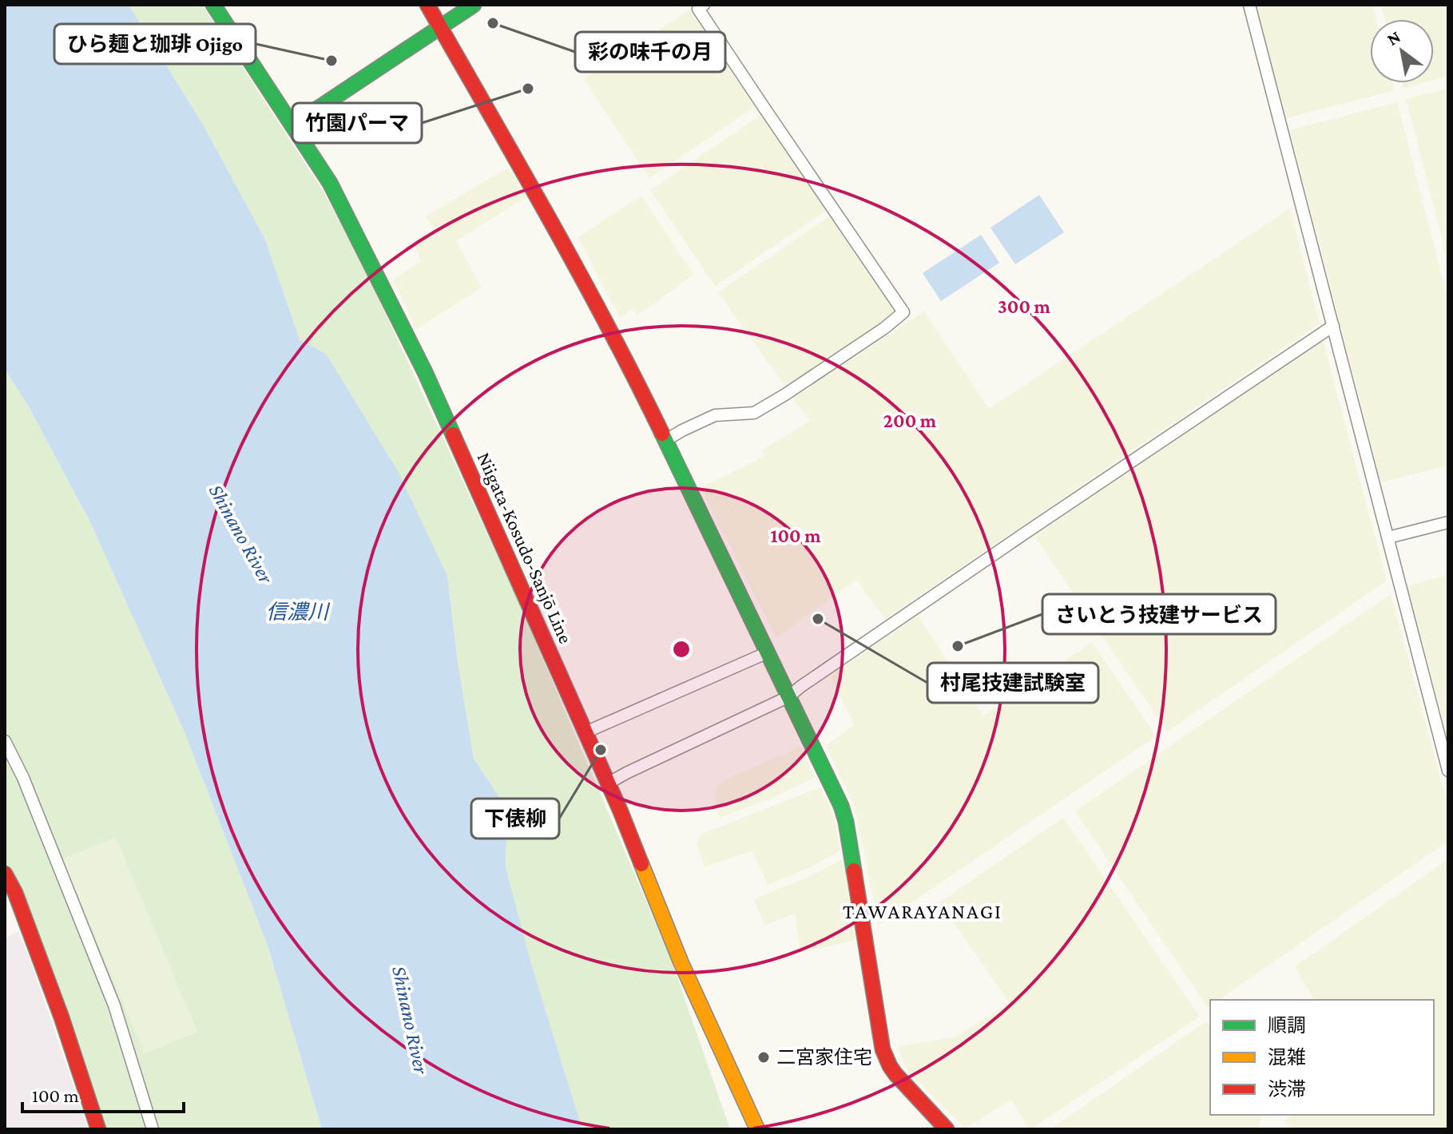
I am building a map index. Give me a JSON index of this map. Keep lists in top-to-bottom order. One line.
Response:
{"streets":{"street":["Niigata-Kosudo-Sanjō Line"]},"districts":["TAWARAYANAGI"],"water":["Shinano River","信濃川"],"places":["彩の味千の月","ひら麺と珈琲 Ojigo","竹園パーマ","村尾技建試験室","さいとう技建サービス","下俵柳","二宮家住宅"],"legend":["順調","混雑","渋滞"],"scale_bar":"100 m","north":"top left","rings":["300 m","200 m","100 m"]}
